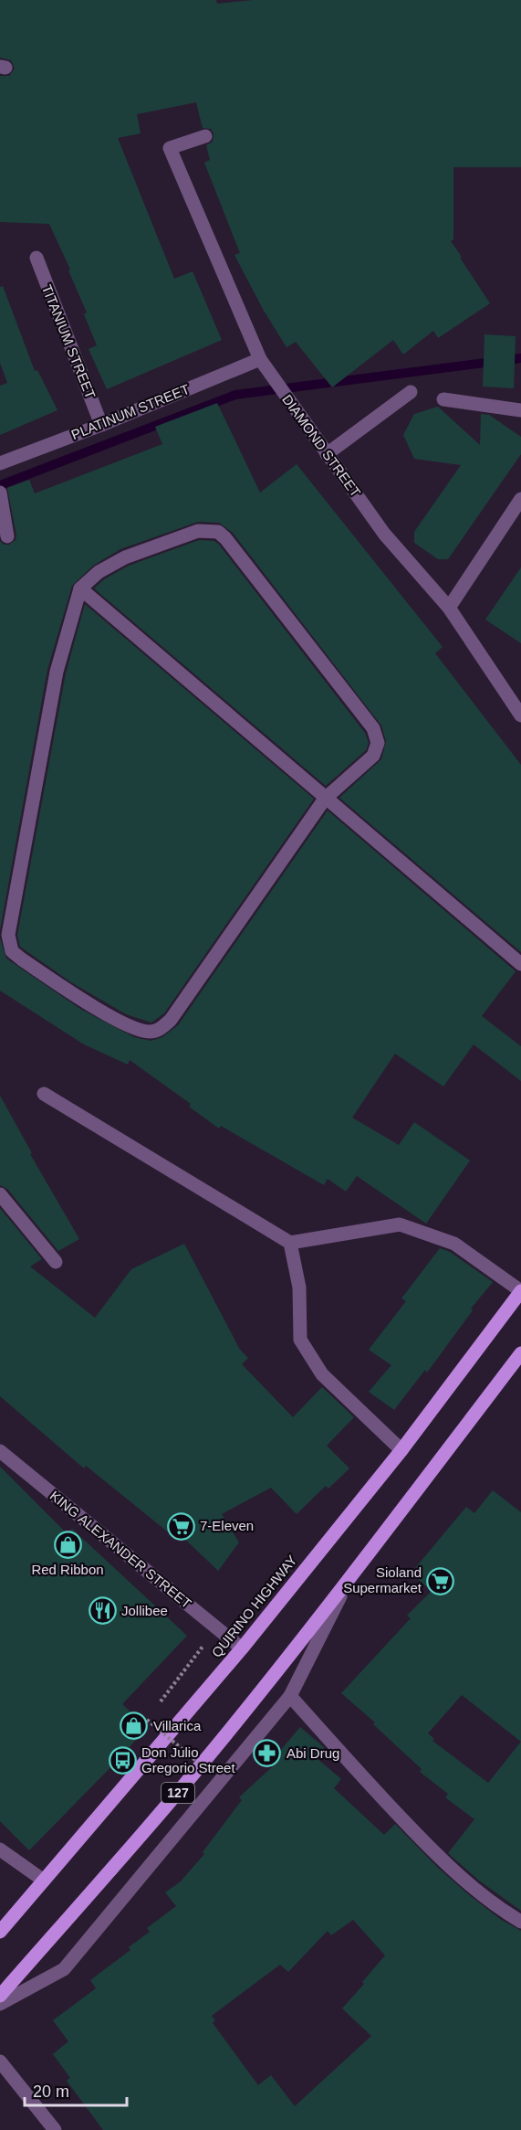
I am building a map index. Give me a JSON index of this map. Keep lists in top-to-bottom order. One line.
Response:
{"streets":{"main road":["QUIRINO HIGHWAY","127"],"street":["TITANIUM STREET","PLATINUM STREET","DIAMOND STREET","KING ALEXANDER STREET"]},"crossings":[["TITANIUM STREET","PLATINUM STREET"],["PLATINUM STREET","DIAMOND STREET"],["KING ALEXANDER STREET","QUIRINO HIGHWAY"]],"places":{"supermarket":["7-Eleven","Sioland Supermarket"],"shop":["Red Ribbon","Villarica"],"restaurant":["Jollibee"],"pharmacy":["Abi Drug"],"bus stop":["Don Julio Gregorio Street"]},"scale_bar":"20 m"}
